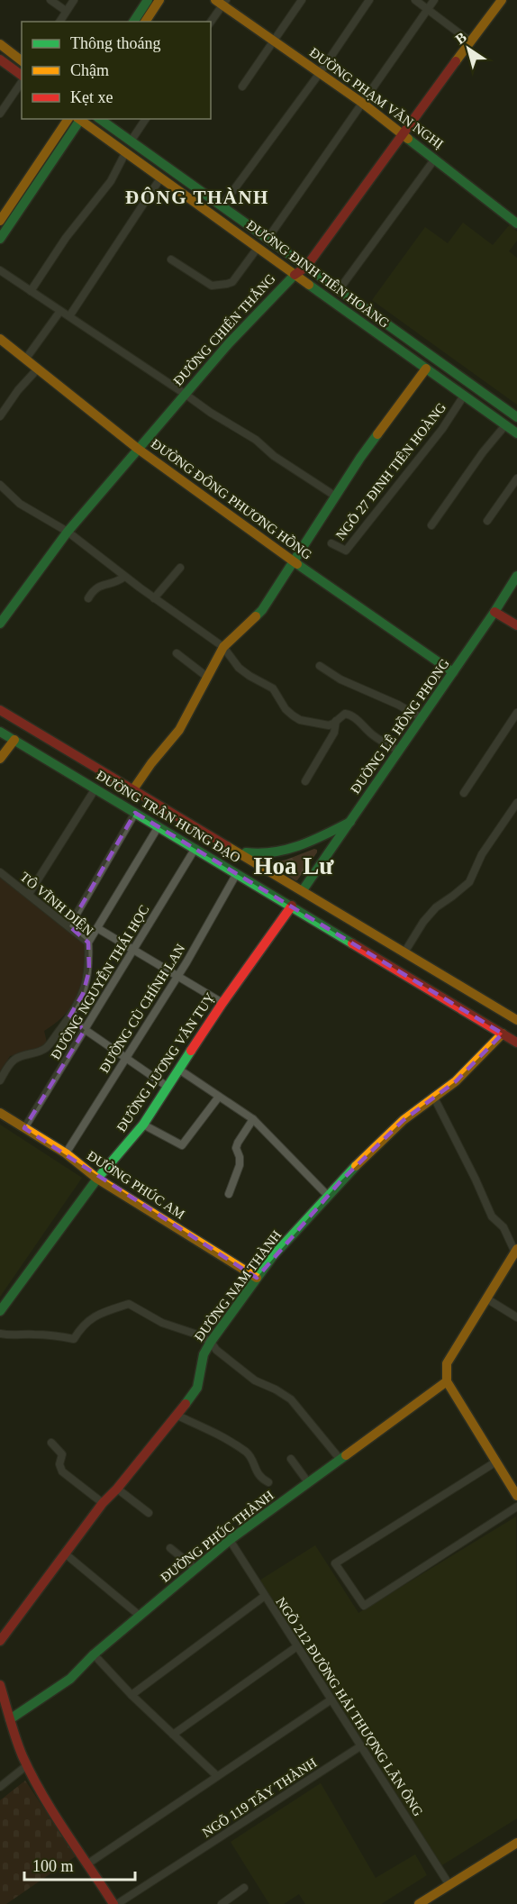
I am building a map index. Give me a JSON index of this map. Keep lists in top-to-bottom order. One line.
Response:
{"streets":{"main road":["ĐƯỜNG PHẠM VĂN NGHỊ","ĐƯỚNG ĐINH TIÊN HOÀNG","ĐƯỜNG CHIẾN THẮNG","ĐƯỜNG ĐÔNG PHƯƠNG HỒNG","ĐUỜNG LÊ HỒNG PHONG","ĐƯỜNG TRÂN HƯNG ĐẠO","ĐƯỜNG LƯƠNG VĂN TUỴ","ĐƯỜNG PHÚC AM","ĐƯỜNG NAM THÀNH","ĐƯỜNG PHÚC THÀNH"],"street":["NGÕ 27 ĐINH TIÊN HOÀNG","TÔ VĨNH DIỆN","ĐƯỜNG NGUYỄN THÁI HỌC","ĐƯỜNG CÙ CHÍNH LAN","NGÕ 212 ĐƯỜNG HẢI THƯỢNG LÃN ÔNG","NGÕ 119 TÂY THÀNH"]},"crossings":[["ĐƯỜNG PHẠM VĂN NGHỊ","ĐƯỜNG CHIẾN THẮNG"],["ĐƯỚNG ĐINH TIÊN HOÀNG","ĐƯỜNG CHIẾN THẮNG"],["ĐƯỚNG ĐINH TIÊN HOÀNG","NGÕ 27 ĐINH TIÊN HOÀNG"],["ĐƯỜNG CHIẾN THẮNG","ĐƯỜNG ĐÔNG PHƯƠNG HỒNG"],["ĐƯỜNG ĐÔNG PHƯƠNG HỒNG","ĐUỜNG LÊ HỒNG PHONG"],["ĐUỜNG LÊ HỒNG PHONG","ĐƯỜNG TRÂN HƯNG ĐẠO"],["ĐUỜNG LÊ HỒNG PHONG","ĐƯỜNG LƯƠNG VĂN TUỴ"],["ĐƯỜNG TRÂN HƯNG ĐẠO","ĐƯỜNG NGUYỄN THÁI HỌC"],["ĐƯỜNG TRÂN HƯNG ĐẠO","ĐƯỜNG CÙ CHÍNH LAN"],["ĐƯỜNG TRÂN HƯNG ĐẠO","ĐƯỜNG LƯƠNG VĂN TUỴ"],["ĐƯỜNG TRÂN HƯNG ĐẠO","ĐƯỜNG NAM THÀNH"],["ĐƯỜNG NGUYỄN THÁI HỌC","ĐƯỜNG PHÚC AM"],["ĐƯỜNG CÙ CHÍNH LAN","ĐƯỜNG PHÚC AM"],["ĐƯỜNG LƯƠNG VĂN TUỴ","ĐƯỜNG PHÚC AM"],["ĐƯỜNG PHÚC AM","ĐƯỜNG NAM THÀNH"],["ĐƯỜNG PHÚC THÀNH","NGÕ 212 ĐƯỜNG HẢI THƯỢNG LÃN ÔNG"],["NGÕ 212 ĐƯỜNG HẢI THƯỢNG LÃN ÔNG","NGÕ 119 TÂY THÀNH"]],"districts":["ĐÔNG THÀNH","Hoa Lư"],"legend":["Thông thoáng","Chậm","Kẹt xe"],"scale_bar":"100 m","north":"top left"}
